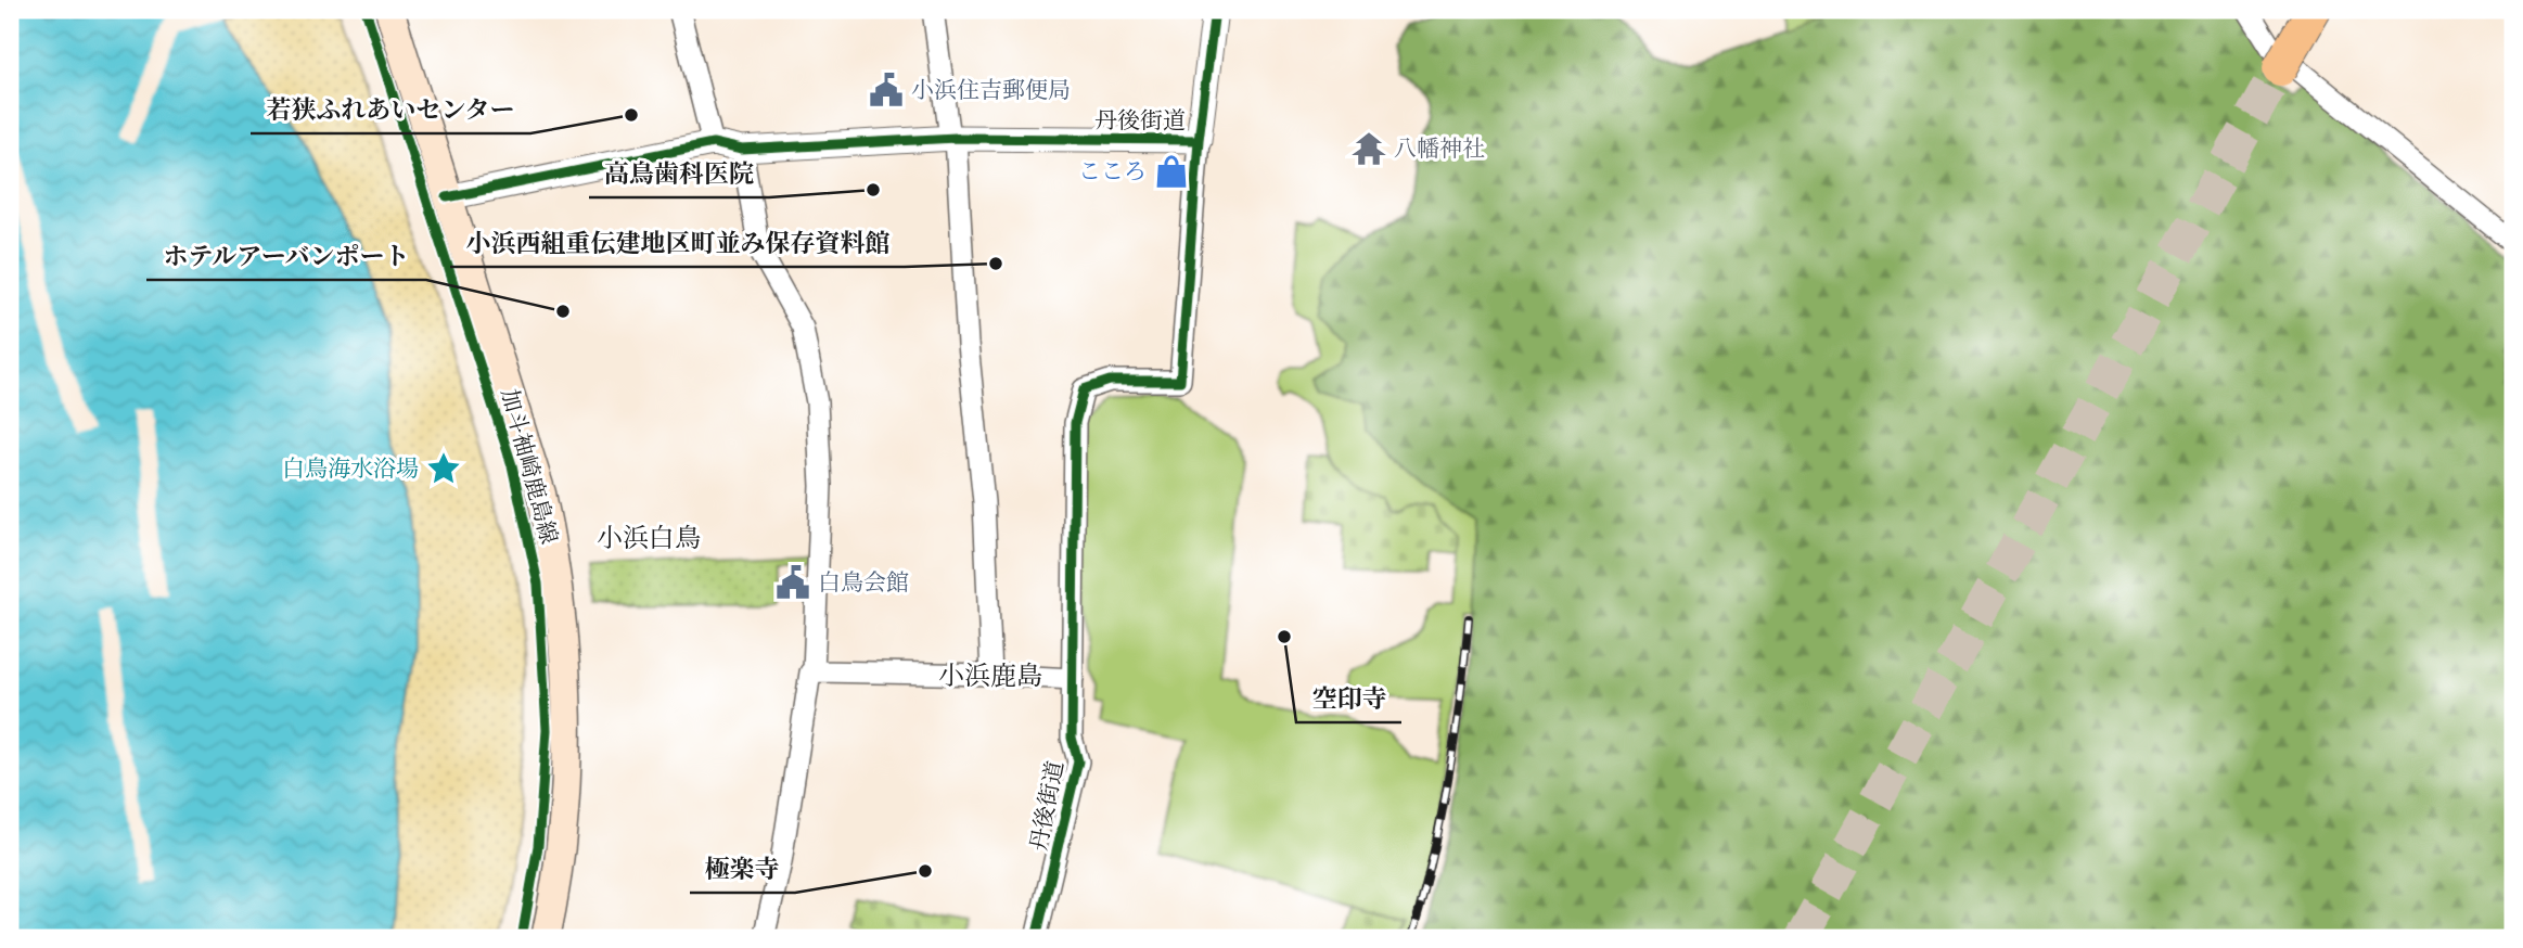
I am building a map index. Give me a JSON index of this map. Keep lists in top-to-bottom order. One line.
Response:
{"streets":{"main road":["加斗袖崎鹿島線"],"street":["丹後街道"]},"districts":["小浜白鳥","小浜鹿島"],"places":{"public building":["小浜住吉郵便局","白鳥会館"],"other":["若狭ふれあいセンター","高鳥歯科医院","小浜西組重伝建地区町並み保存資料館","ホテルアーバンポート","空印寺","極楽寺"],"temple":["八幡神社"],"shop":["こころ"],"place":["白鳥海水浴場"]}}
